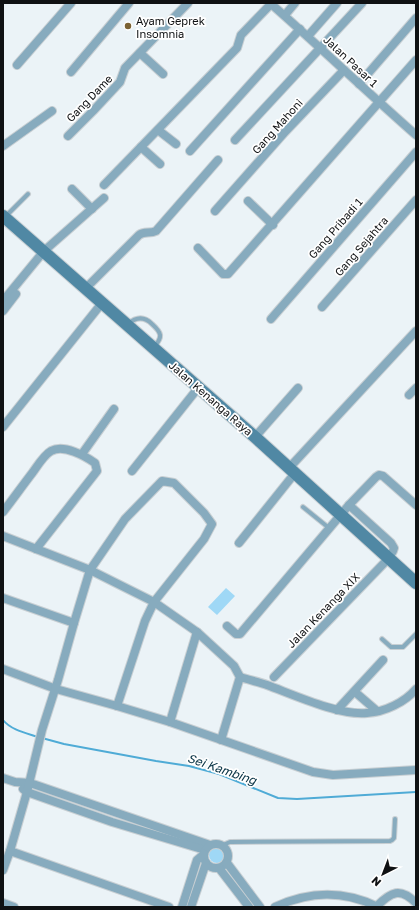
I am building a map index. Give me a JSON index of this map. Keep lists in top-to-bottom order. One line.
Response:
{"streets":{"street":["Jalan Pasar 1","Gang Dame","Gang Mahoni","Gang Pribadi 1","Gang Sejahtra","Jalan Kenanga Raya","Jalan Kenanga XIX"]},"crossings":[["Jalan Pasar 1","Gang Mahoni"],["Jalan Kenanga Raya","Jalan Kenanga XIX"]],"water":["Sei Kambing"],"places":["Ayam Geprek Insomnia"],"north":"bottom left"}
